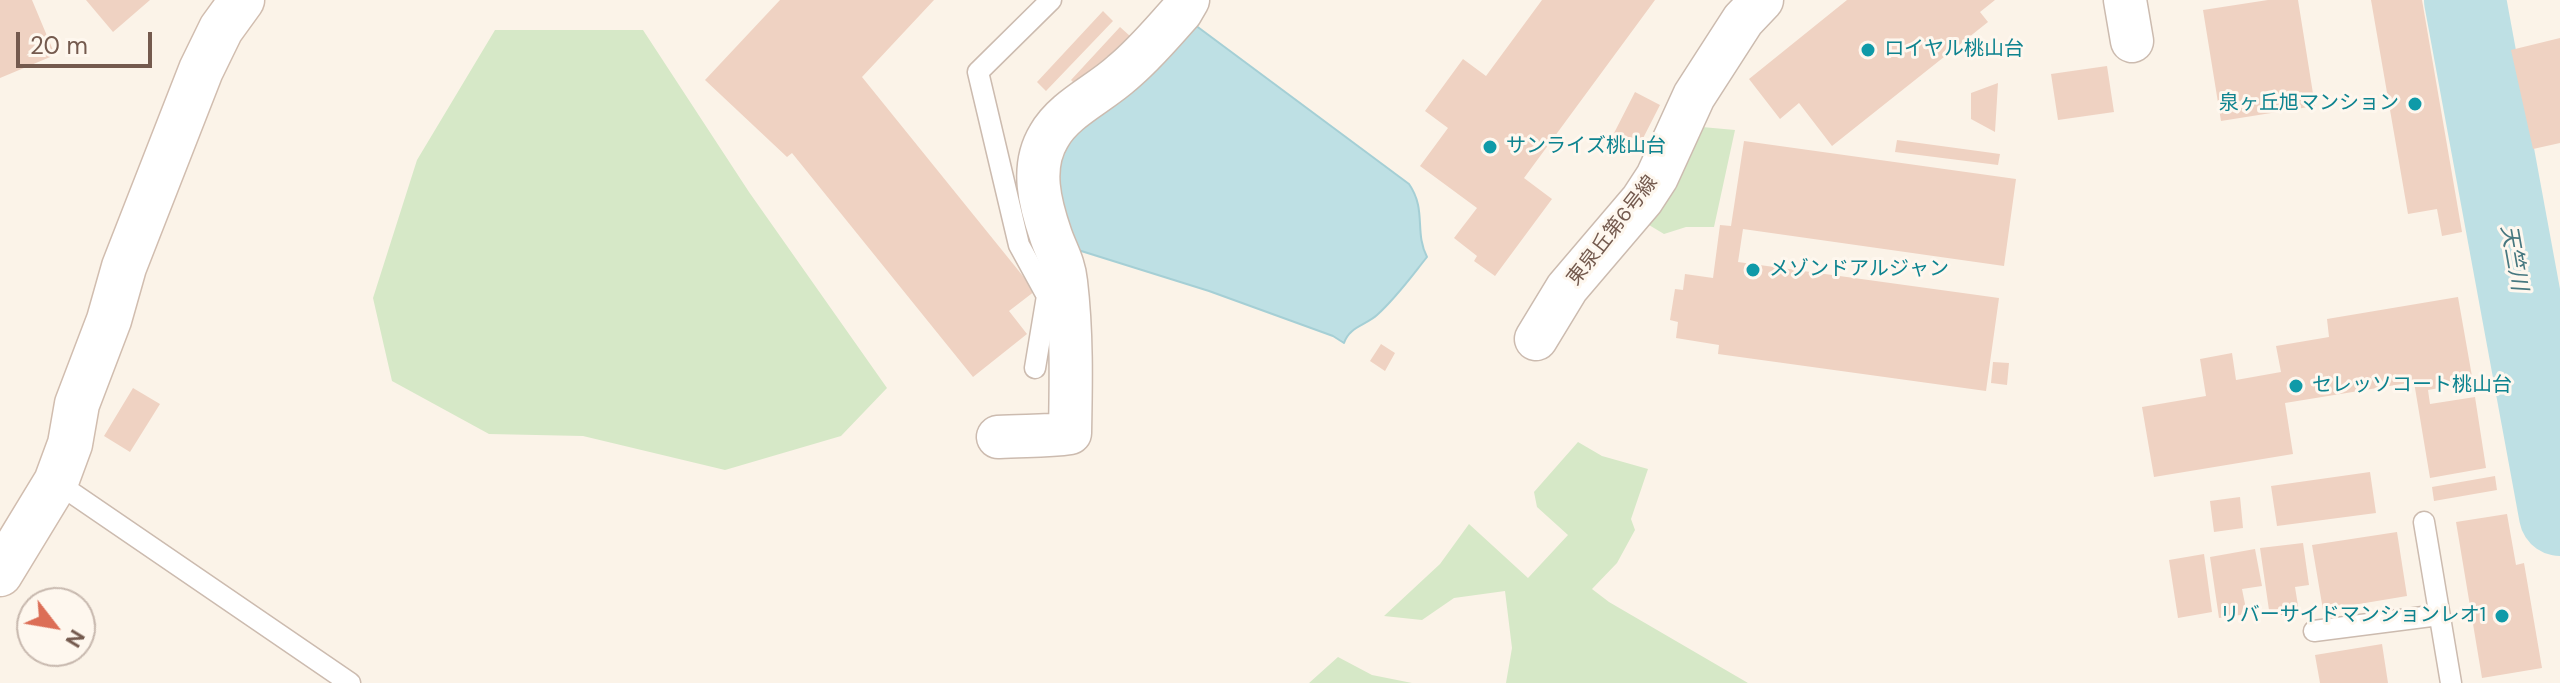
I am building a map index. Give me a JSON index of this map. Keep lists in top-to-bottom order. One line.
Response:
{"streets":{"street":["東泉丘第6号線"]},"water":["天竺川"],"places":["ロイヤル桃山台","泉ヶ丘旭マンション","サンライズ桃山台","メゾンドアルジャン","セレッソコート桃山台","リバーサイドマンションレオ1"],"scale_bar":"20 m","north":"bottom right"}
